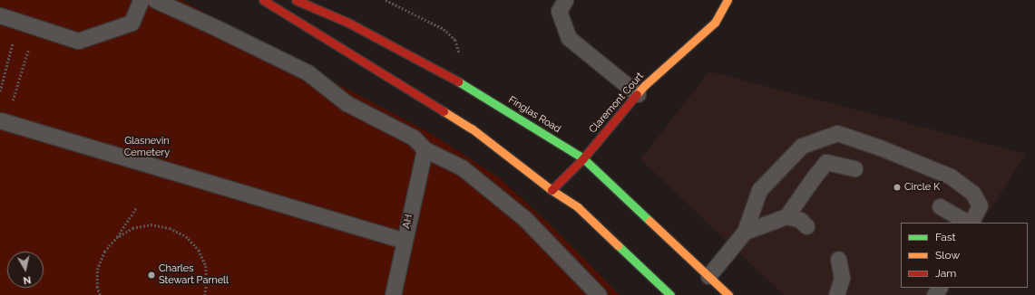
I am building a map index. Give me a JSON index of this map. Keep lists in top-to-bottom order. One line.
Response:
{"streets":{"main road":["Claremont Court","Finglas Road"],"lane":["AH"]},"crossings":[["Claremont Court","Finglas Road"]],"parks":["Glasnevin Cemetery"],"places":["Circle K","Charles Stewart Parnell"],"legend":["Fast","Slow","Jam"],"north":"bottom"}
